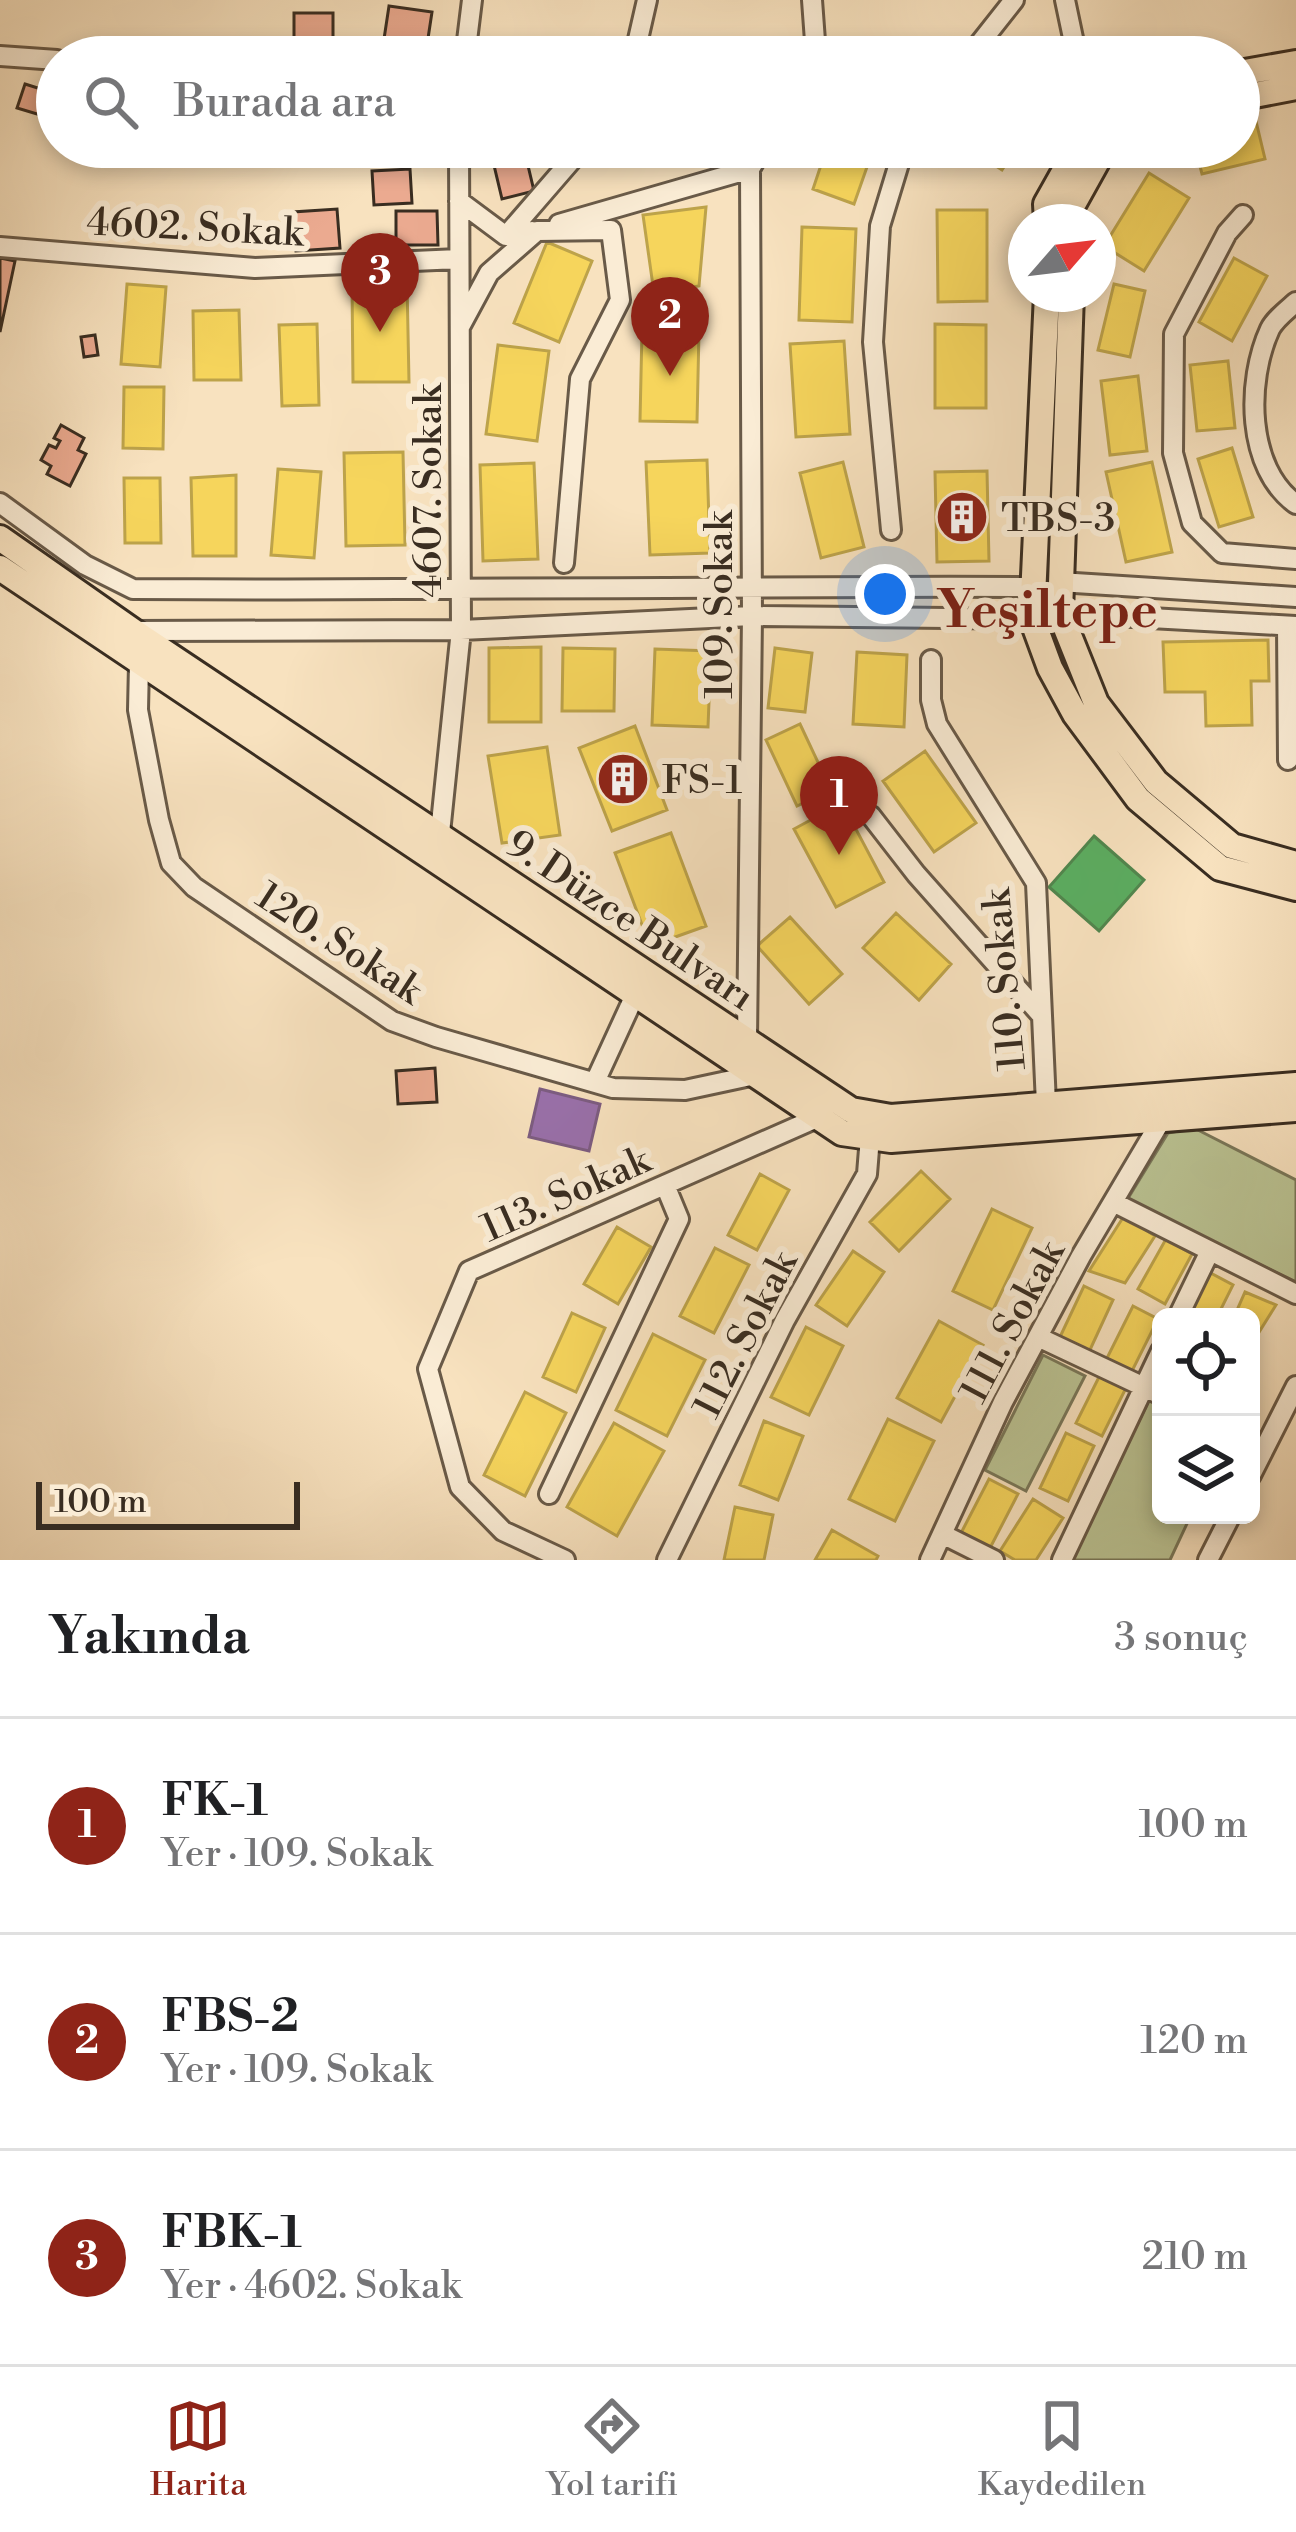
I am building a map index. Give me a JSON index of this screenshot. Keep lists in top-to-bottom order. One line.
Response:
{"streets":{"main road":["9. Düzce Bulvarı"],"street":["4602. Sokak","4607. Sokak","109. Sokak","120. Sokak","110. Sokak","113. Sokak","111. Sokak","112. Sokak"]},"crossings":[["4602. Sokak","4607. Sokak"],["4607. Sokak","9. Düzce Bulvarı"],["109. Sokak","9. Düzce Bulvarı"],["9. Düzce Bulvarı","120. Sokak"],["9. Düzce Bulvarı","110. Sokak"],["9. Düzce Bulvarı","113. Sokak"],["9. Düzce Bulvarı","111. Sokak"],["9. Düzce Bulvarı","112. Sokak"]],"districts":["Yeşiltepe"],"places":{"building":["TBS-3","FS-1"]},"scale_bar":"100 m","north":"top right","page":{"search":"Burada ara","pins":["3","2","1"],"scale":"100 m","heading":["Yakında","3 sonuç"],"list":[{"mark":"1","name":"FK-1","note":"Yer · 109. Sokak","value":"100 m"},{"mark":"2","name":"FBS-2","note":"Yer · 109. Sokak","value":"120 m"},{"mark":"3","name":"FBK-1","note":"Yer · 4602. Sokak","value":"210 m"}],"nav":["Harita","Yol tarifi","Kaydedilen"]}}
